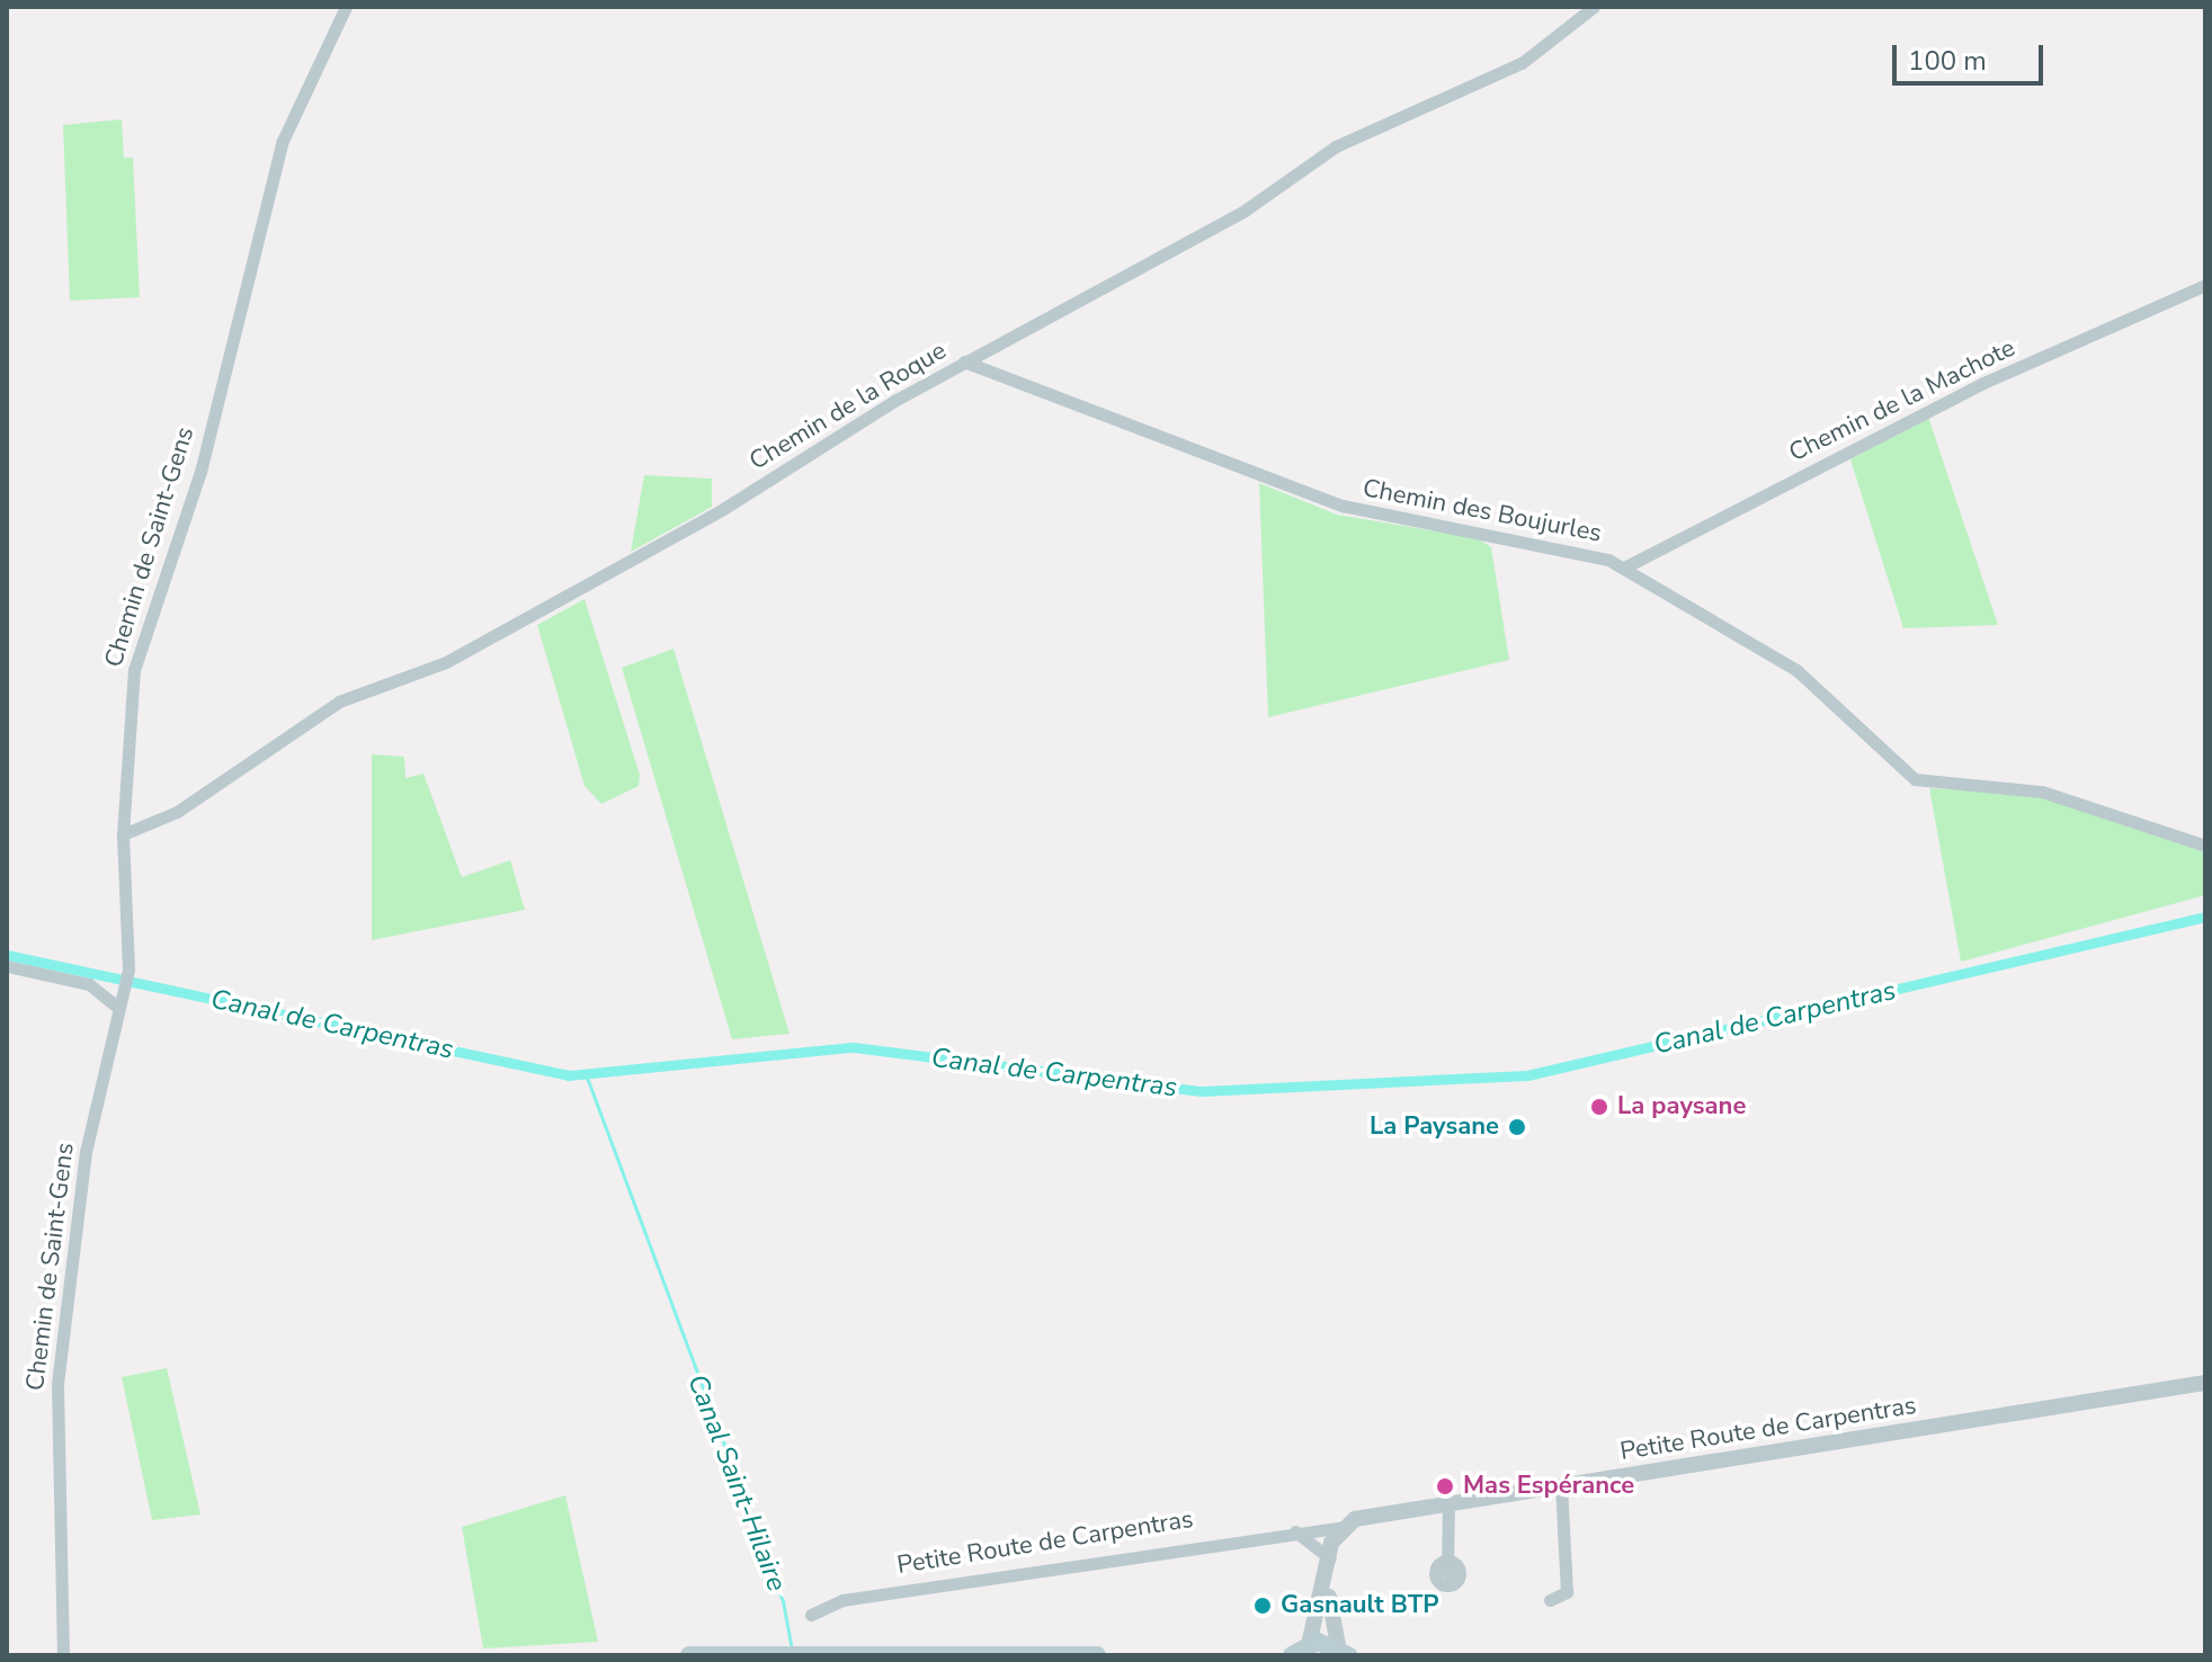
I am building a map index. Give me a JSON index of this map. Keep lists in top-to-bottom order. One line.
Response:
{"streets":{"street":["Chemin de la Machote","Chemin de la Roque","Chemin des Boujurles","Chemin de Saint-Gens","Petite Route de Carpentras"]},"crossings":[["Chemin de la Machote","Chemin des Boujurles"],["Chemin de la Roque","Chemin des Boujurles"],["Chemin de la Roque","Chemin de Saint-Gens"]],"water":["Canal de Carpentras","Canal Saint-Hilaire"],"places":["La paysane","La Paysane","Mas Espérance","Gasnault BTP"],"scale_bar":"100 m"}
